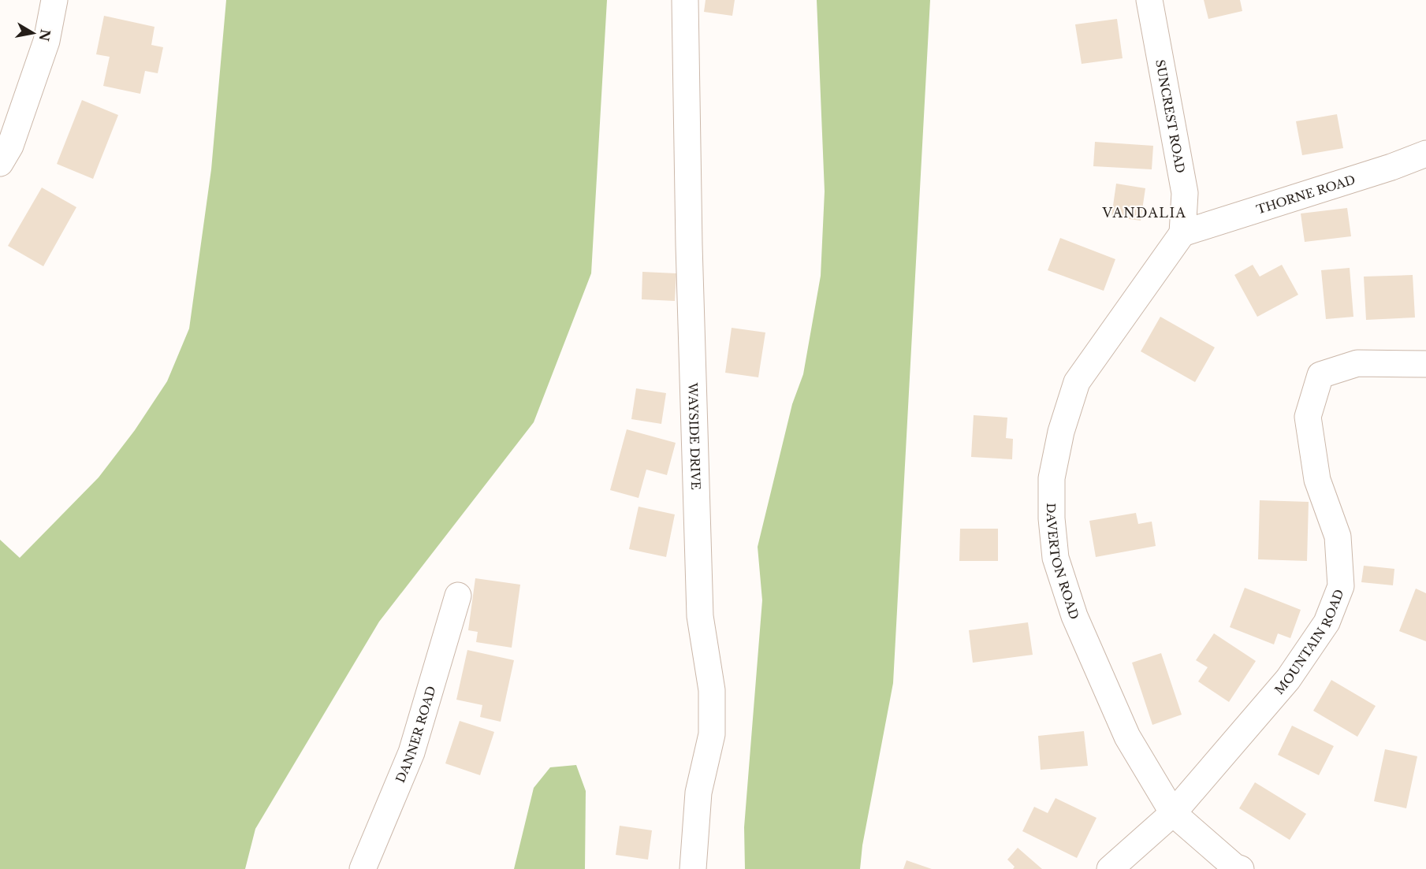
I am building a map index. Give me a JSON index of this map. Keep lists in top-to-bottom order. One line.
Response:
{"streets":{"street":["SUNCREST ROAD","THORNE ROAD","WAYSIDE DRIVE","DAVERTON ROAD","MOUNTAIN ROAD","DANNER ROAD"]},"crossings":[["SUNCREST ROAD","THORNE ROAD"],["SUNCREST ROAD","DAVERTON ROAD"],["THORNE ROAD","DAVERTON ROAD"],["DAVERTON ROAD","MOUNTAIN ROAD"]],"districts":["VANDALIA"],"north":"right"}
